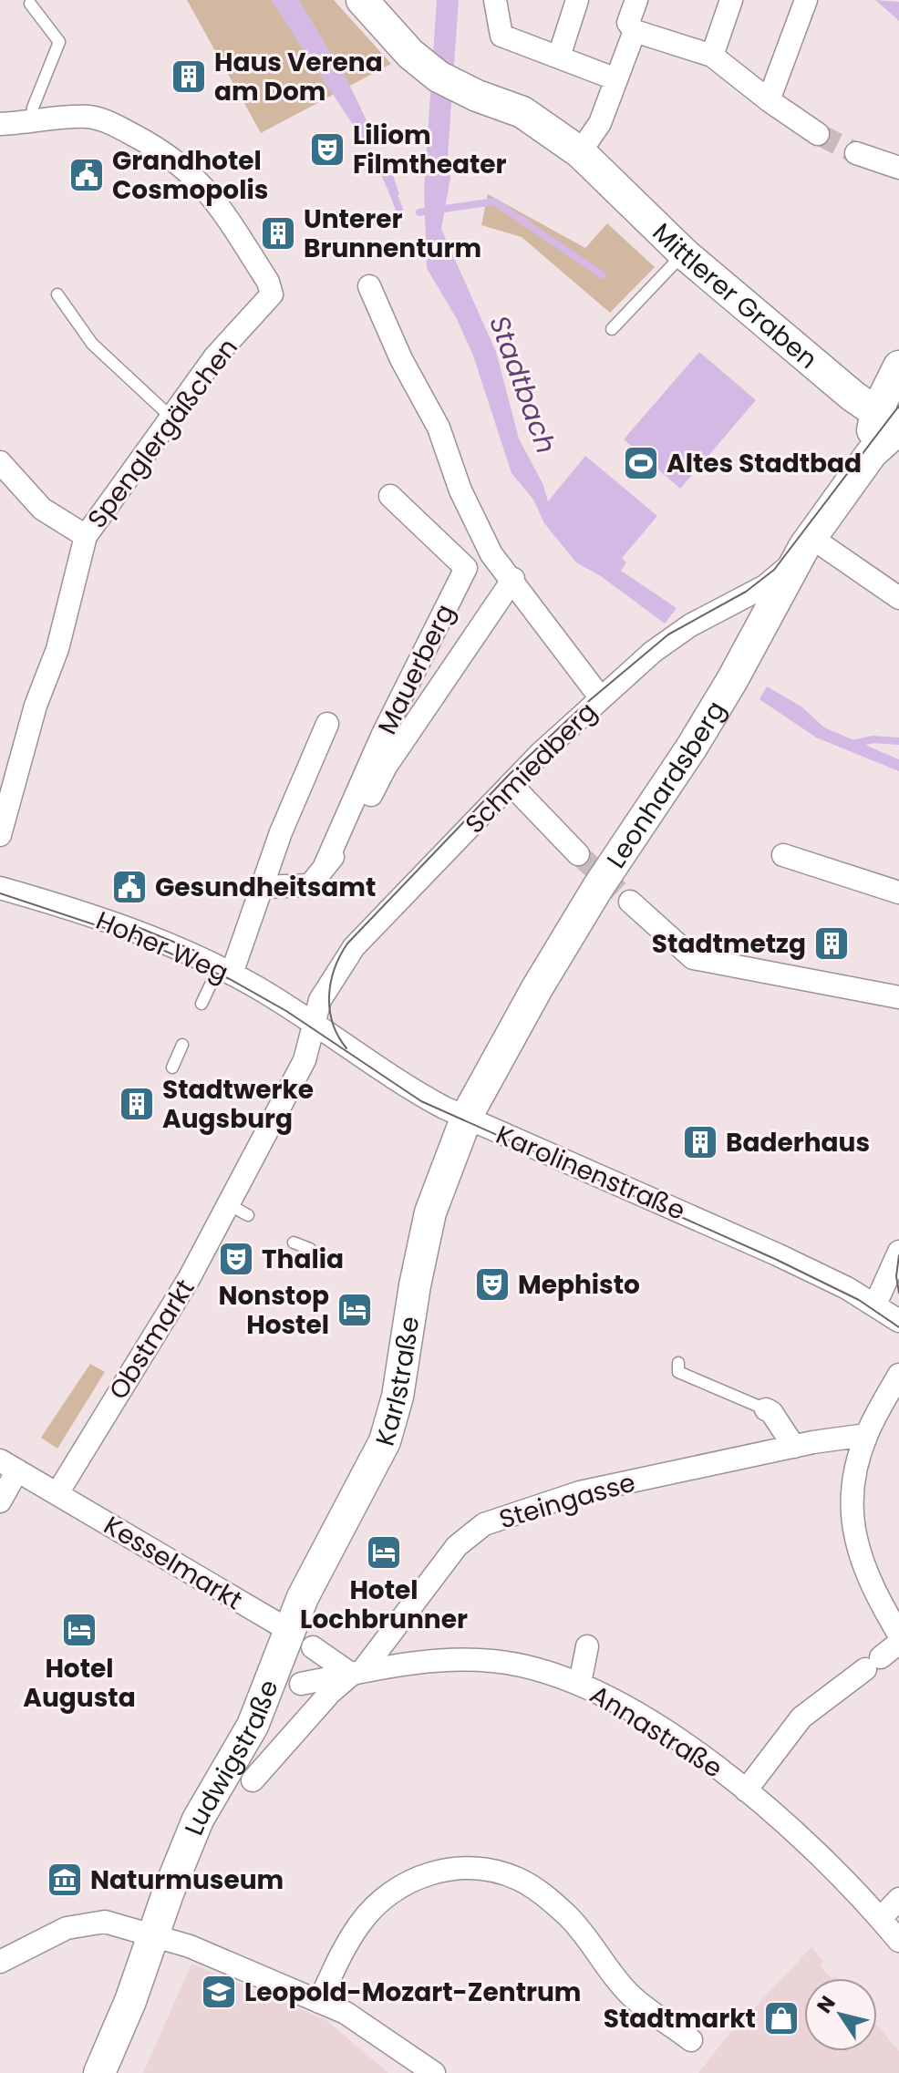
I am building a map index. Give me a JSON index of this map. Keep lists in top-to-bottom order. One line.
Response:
{"streets":{"street":["Mittlerer Graben","Spenglergäßchen","Mauerberg","Schmiedberg","Leonhardsberg","Hoher Weg","Karolinenstraße","Obstmarkt","Karlstraße","Steingasse","Kesselmarkt","Annastraße","Ludwigstraße"]},"crossings":[["Mittlerer Graben","Leonhardsberg"],["Schmiedberg","Leonhardsberg"],["Schmiedberg","Hoher Weg"],["Schmiedberg","Karolinenstraße"],["Schmiedberg","Obstmarkt"],["Leonhardsberg","Karolinenstraße"],["Leonhardsberg","Karlstraße"],["Hoher Weg","Karolinenstraße"],["Hoher Weg","Obstmarkt"],["Karolinenstraße","Obstmarkt"],["Karolinenstraße","Karlstraße"],["Obstmarkt","Kesselmarkt"],["Karlstraße","Kesselmarkt"],["Karlstraße","Ludwigstraße"],["Steingasse","Annastraße"],["Kesselmarkt","Ludwigstraße"]],"water":["Stadtbach"],"places":{"building":["Haus Verena am Dom","Unterer Brunnenturm","Stadtmetzg","Stadtwerke Augsburg","Baderhaus"],"theatre":["Liliom Filmtheater","Thalia","Mephisto"],"public building":["Grandhotel Cosmopolis","Gesundheitsamt"],"sports":["Altes Stadtbad"],"hotel":["Nonstop Hostel","Hotel Lochbrunner","Hotel Augusta"],"museum":["Naturmuseum"],"school or university":["Leopold-Mozart-Zentrum"],"shop":["Stadtmarkt"]},"north":"top left"}
